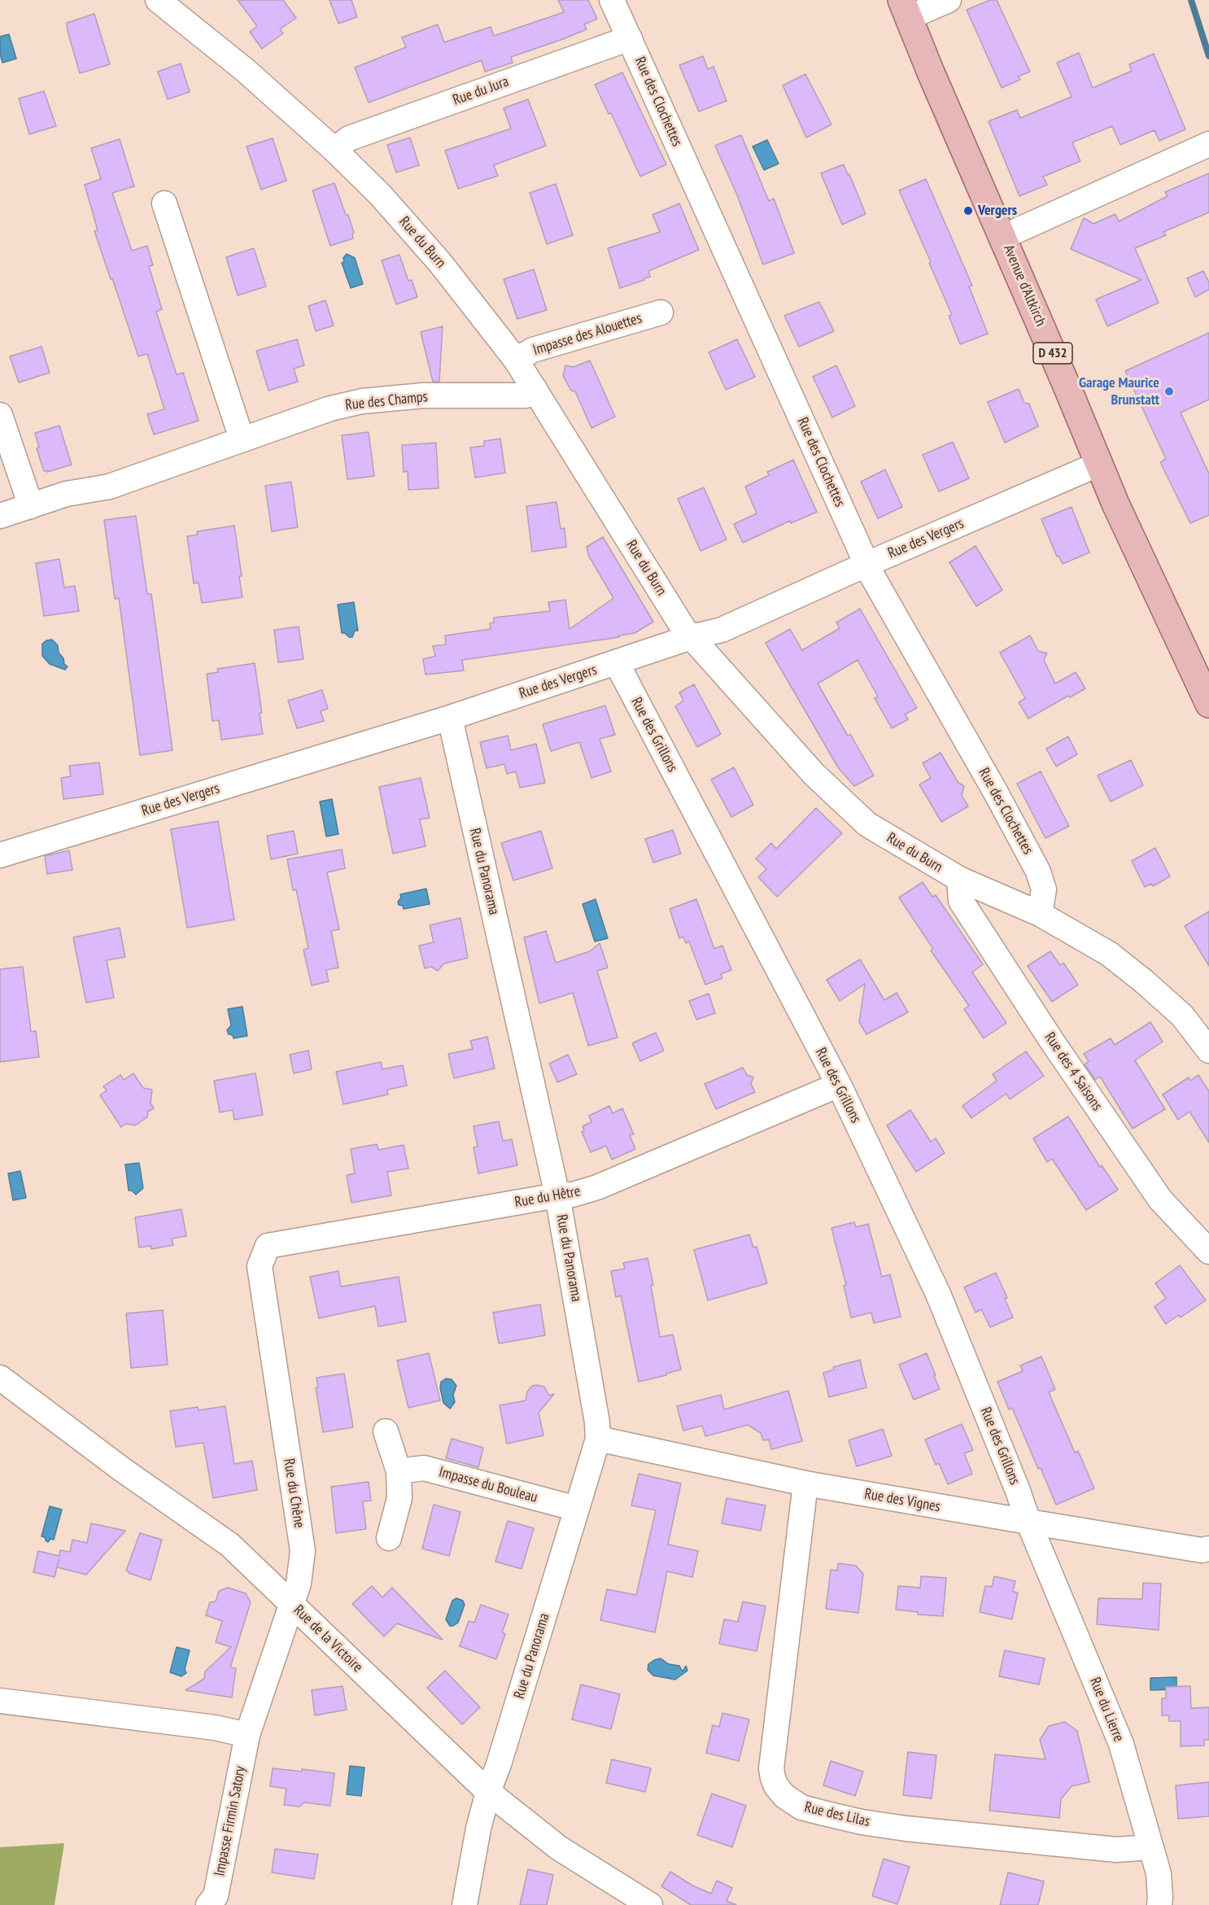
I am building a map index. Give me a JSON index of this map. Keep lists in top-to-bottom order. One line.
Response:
{"streets":{"main road":["Avenue d'Altkirch","D 432"],"street":["Rue du Jura","Rue des Clochettes","Rue du Burn","Impasse des Alouettes","Rue des Champs","Rue des Vergers","Rue des Grillons","Rue du Panorama","Rue des 4 Saisons","Rue du Hêtre","Impasse du Bouleau","Rue du Chêne","Rue des Vignes","Rue de la Victoire","Rue du Lierre","Rue des Lilas","Impasse Firmin Satory"]},"crossings":[["Rue du Jura","Rue des Clochettes"],["Rue du Jura","Rue du Burn"],["Rue des Clochettes","Rue du Burn"],["Rue des Clochettes","Rue des Vergers"],["Rue du Burn","Impasse des Alouettes"],["Rue du Burn","Rue des Champs"],["Rue du Burn","Rue des Vergers"],["Rue du Burn","Rue des 4 Saisons"],["Avenue d'Altkirch","Rue des Vergers"],["Rue des Vergers","Rue des Grillons"],["Rue des Vergers","Rue du Panorama"],["Rue des Grillons","Rue du Hêtre"],["Rue des Grillons","Rue des Vignes"],["Rue des Grillons","Rue du Lierre"],["Rue du Panorama","Rue du Hêtre"],["Rue du Panorama","Impasse du Bouleau"],["Rue du Panorama","Rue des Vignes"],["Rue du Panorama","Rue de la Victoire"],["Rue du Hêtre","Rue du Chêne"],["Rue du Chêne","Rue de la Victoire"],["Rue du Chêne","Impasse Firmin Satory"],["Rue des Vignes","Rue du Lierre"],["Rue des Vignes","Rue des Lilas"],["Rue du Lierre","Rue des Lilas"]],"places":["Vergers","Garage Maurice Brunstatt"]}
